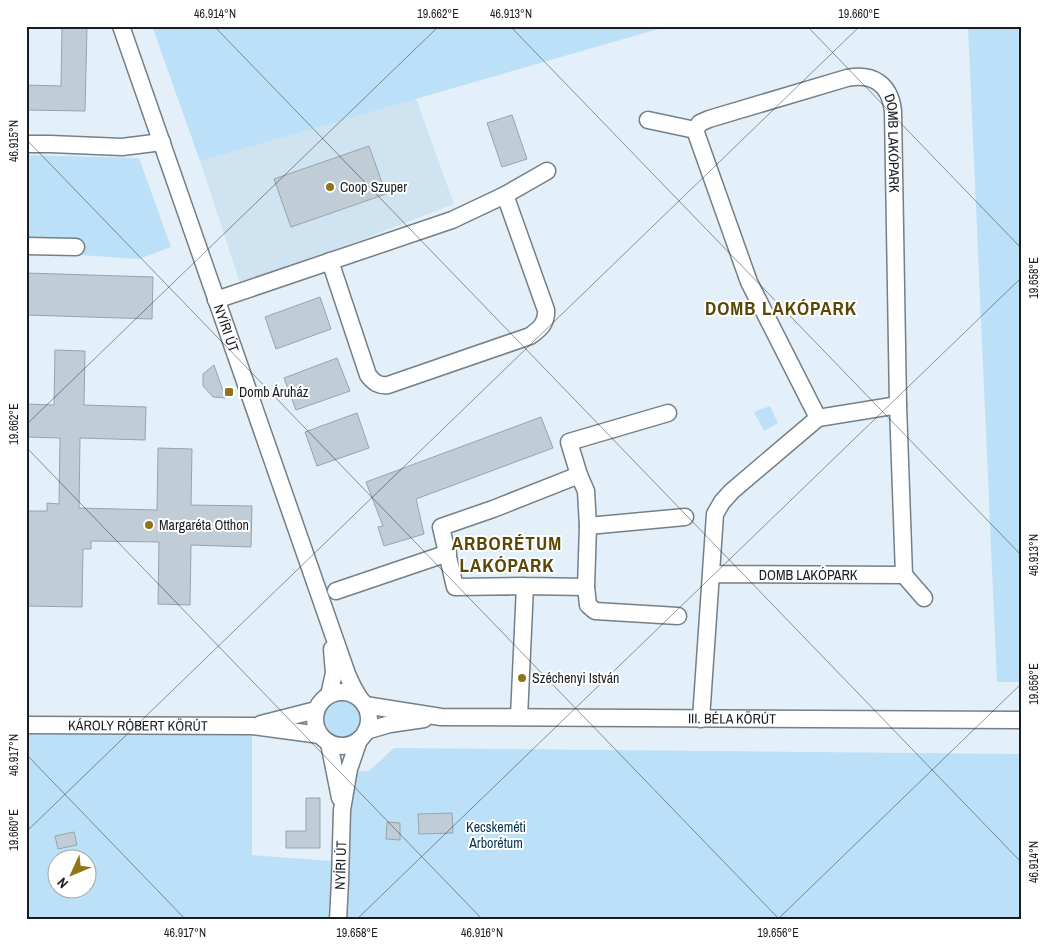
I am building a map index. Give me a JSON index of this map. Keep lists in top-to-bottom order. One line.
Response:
{"streets":{"street":["DOMB LAKÓPARK","NYÍRI ÚT","III. BÉLA KÖRÚT","KÁROLY RÓBERT KÖRÚT"]},"crossings":[["NYÍRI ÚT","III. BÉLA KÖRÚT"],["NYÍRI ÚT","KÁROLY RÓBERT KÖRÚT"],["III. BÉLA KÖRÚT","KÁROLY RÓBERT KÖRÚT"]],"districts":["DOMB LAKÓPARK","ARBORÉTUM LAKÓPARK"],"parks":["Kecskeméti Arborétum"],"places":{"other":["Coop Szuper","Margaréta Otthon","Széchenyi István"],"transit":["Domb Áruház"]},"north":"bottom left","coordinates":["46.914°N","19.662°E","46.913°N","19.660°E","46.915°N","19.658°E","19.656°E","46.917°N","46.916°N"]}
